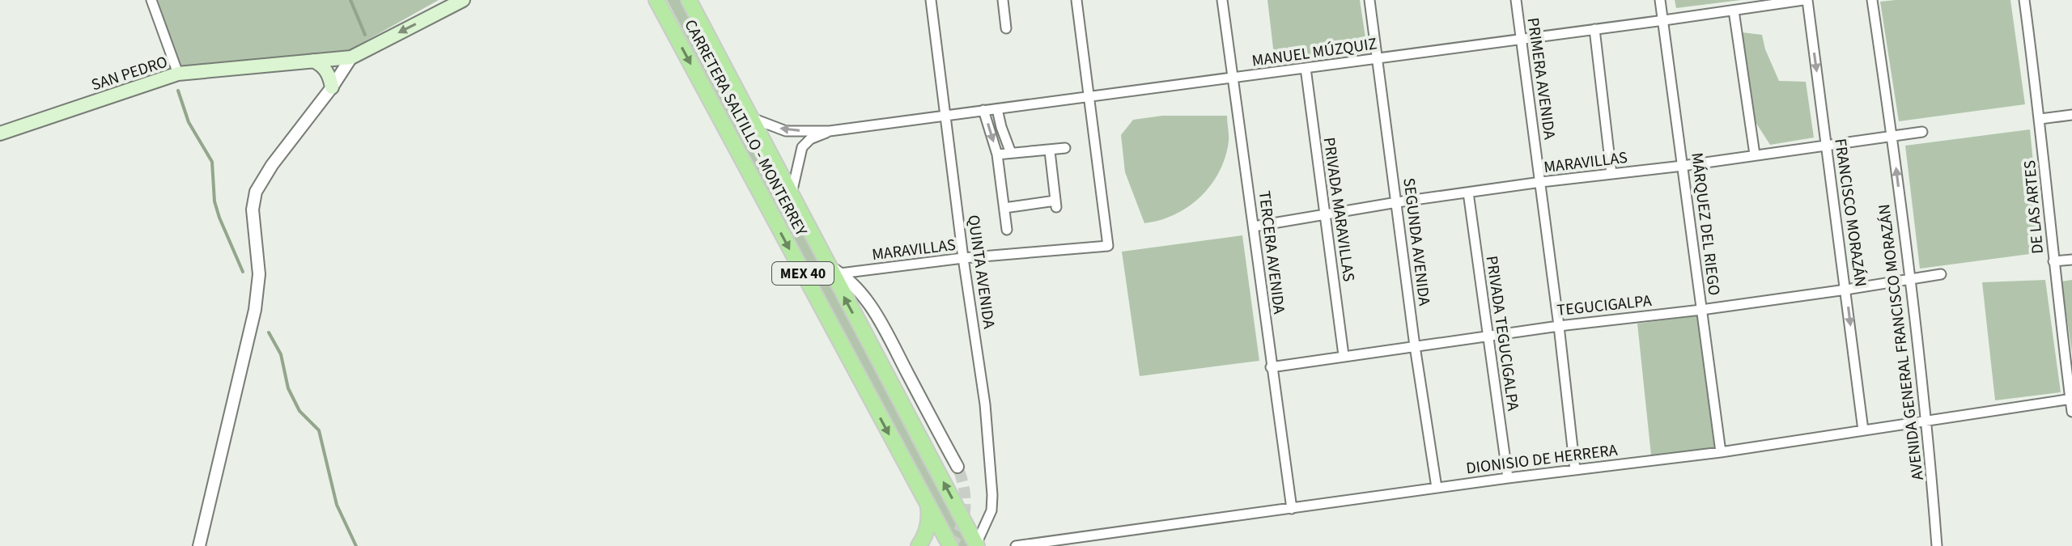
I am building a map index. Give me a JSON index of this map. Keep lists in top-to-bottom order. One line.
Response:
{"streets":{"main road":["SAN PEDRO","CARRETERA SALTILLO - MONTERREY","MEX 40"],"street":["MANUEL MÚZQUIZ","PRIMERA AVENIDA","MARAVILLAS","DE LAS ARTES","PRIVADA MARAVILLAS","FRANCISCO MORAZÁN","MÁRQUEZ DEL RIEGO","SEGUNDA AVENIDA","TERCERA AVENIDA","QUINTA AVENIDA","TEGUCIGALPA","PRIVADA TEGUCIGALPA","AVENIDA GENERAL FRANCISCO MORAZÁN","DIONISIO DE HERRERA"]},"crossings":[["MANUEL MÚZQUIZ","PRIMERA AVENIDA"],["MANUEL MÚZQUIZ","CARRETERA SALTILLO - MONTERREY"],["MANUEL MÚZQUIZ","MARAVILLAS"],["MANUEL MÚZQUIZ","PRIVADA MARAVILLAS"],["MANUEL MÚZQUIZ","FRANCISCO MORAZÁN"],["MANUEL MÚZQUIZ","MÁRQUEZ DEL RIEGO"],["MANUEL MÚZQUIZ","SEGUNDA AVENIDA"],["MANUEL MÚZQUIZ","TERCERA AVENIDA"],["MANUEL MÚZQUIZ","QUINTA AVENIDA"],["PRIMERA AVENIDA","MARAVILLAS"],["PRIMERA AVENIDA","TEGUCIGALPA"],["PRIMERA AVENIDA","DIONISIO DE HERRERA"],["CARRETERA SALTILLO - MONTERREY","MARAVILLAS"],["CARRETERA SALTILLO - MONTERREY","QUINTA AVENIDA"],["MARAVILLAS","PRIVADA MARAVILLAS"],["MARAVILLAS","FRANCISCO MORAZÁN"],["MARAVILLAS","MÁRQUEZ DEL RIEGO"],["MARAVILLAS","SEGUNDA AVENIDA"],["MARAVILLAS","TERCERA AVENIDA"],["MARAVILLAS","QUINTA AVENIDA"],["MARAVILLAS","PRIVADA TEGUCIGALPA"],["MARAVILLAS","AVENIDA GENERAL FRANCISCO MORAZÁN"],["DE LAS ARTES","DIONISIO DE HERRERA"],["PRIVADA MARAVILLAS","TEGUCIGALPA"],["FRANCISCO MORAZÁN","TEGUCIGALPA"],["FRANCISCO MORAZÁN","DIONISIO DE HERRERA"],["MÁRQUEZ DEL RIEGO","TEGUCIGALPA"],["MÁRQUEZ DEL RIEGO","DIONISIO DE HERRERA"],["SEGUNDA AVENIDA","TEGUCIGALPA"],["SEGUNDA AVENIDA","DIONISIO DE HERRERA"],["TERCERA AVENIDA","TEGUCIGALPA"],["TERCERA AVENIDA","DIONISIO DE HERRERA"],["TEGUCIGALPA","PRIVADA TEGUCIGALPA"],["TEGUCIGALPA","AVENIDA GENERAL FRANCISCO MORAZÁN"],["PRIVADA TEGUCIGALPA","DIONISIO DE HERRERA"],["AVENIDA GENERAL FRANCISCO MORAZÁN","DIONISIO DE HERRERA"]]}
